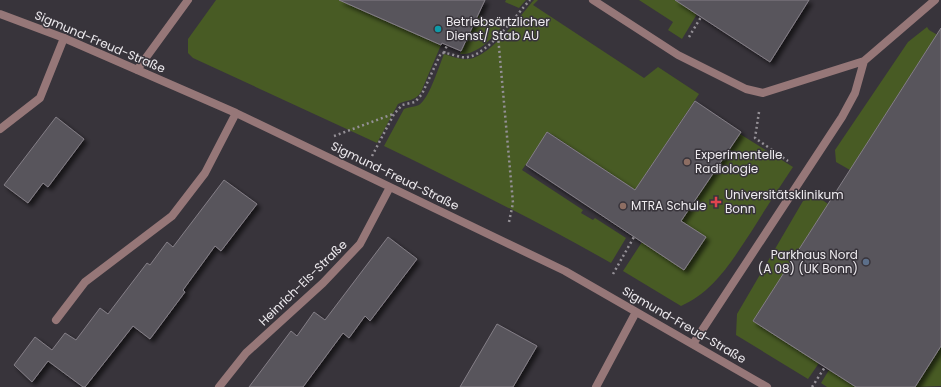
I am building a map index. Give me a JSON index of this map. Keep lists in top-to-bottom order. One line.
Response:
{"streets":{"street":["Sigmund-Freud-Straße","Heinrich-Els-Straße"]},"crossings":[["Sigmund-Freud-Straße","Heinrich-Els-Straße"]],"places":{"other":["Betriebsärtzlicher Dienst/ Stab AU","Experimentelle Radiologie","MTRA Schule","Parkhaus Nord (A 08) (UK Bonn)"],"health":["Universitätsklinikum Bonn"]}}
